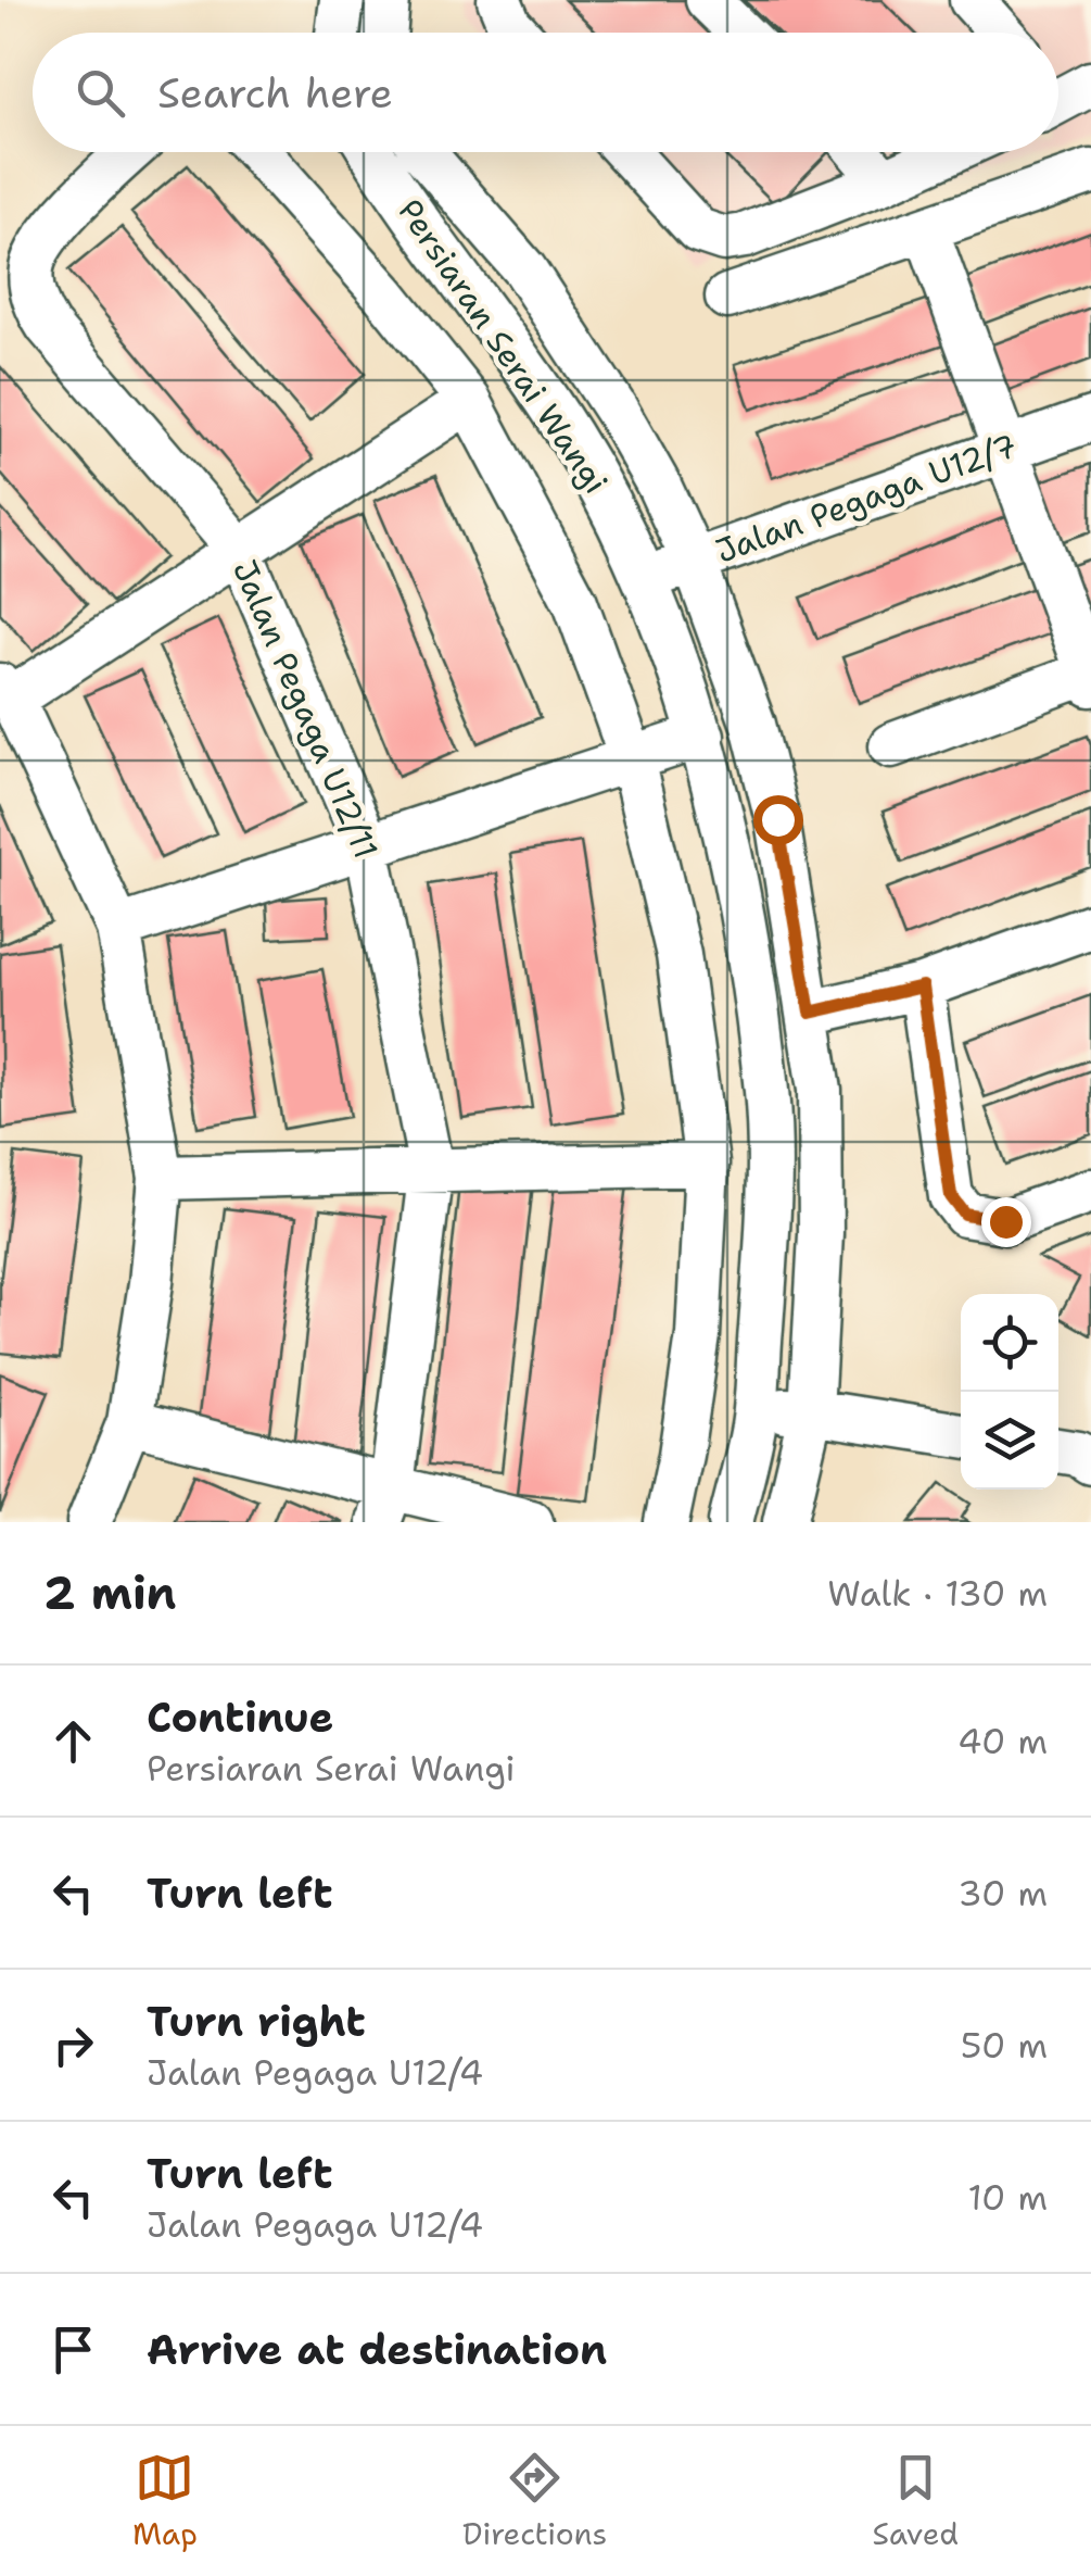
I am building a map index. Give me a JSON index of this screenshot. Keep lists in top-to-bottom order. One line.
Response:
{"streets":{"street":["Persiaran Serai Wangi","Jalan Pegaga U12/7","Jalan Pegaga U12/11"]},"crossings":[["Persiaran Serai Wangi","Jalan Pegaga U12/7"]],"page":{"search":"Search here","heading":["2 min","Walk · 130 m"],"list":[["Continue","Persiaran Serai Wangi","40 m"],["Turn left","30 m"],["Turn right","Jalan Pegaga U12/4","50 m"],["Turn left","Jalan Pegaga U12/4","10 m"],"Arrive at destination"],"nav":["Map","Directions","Saved"]}}
